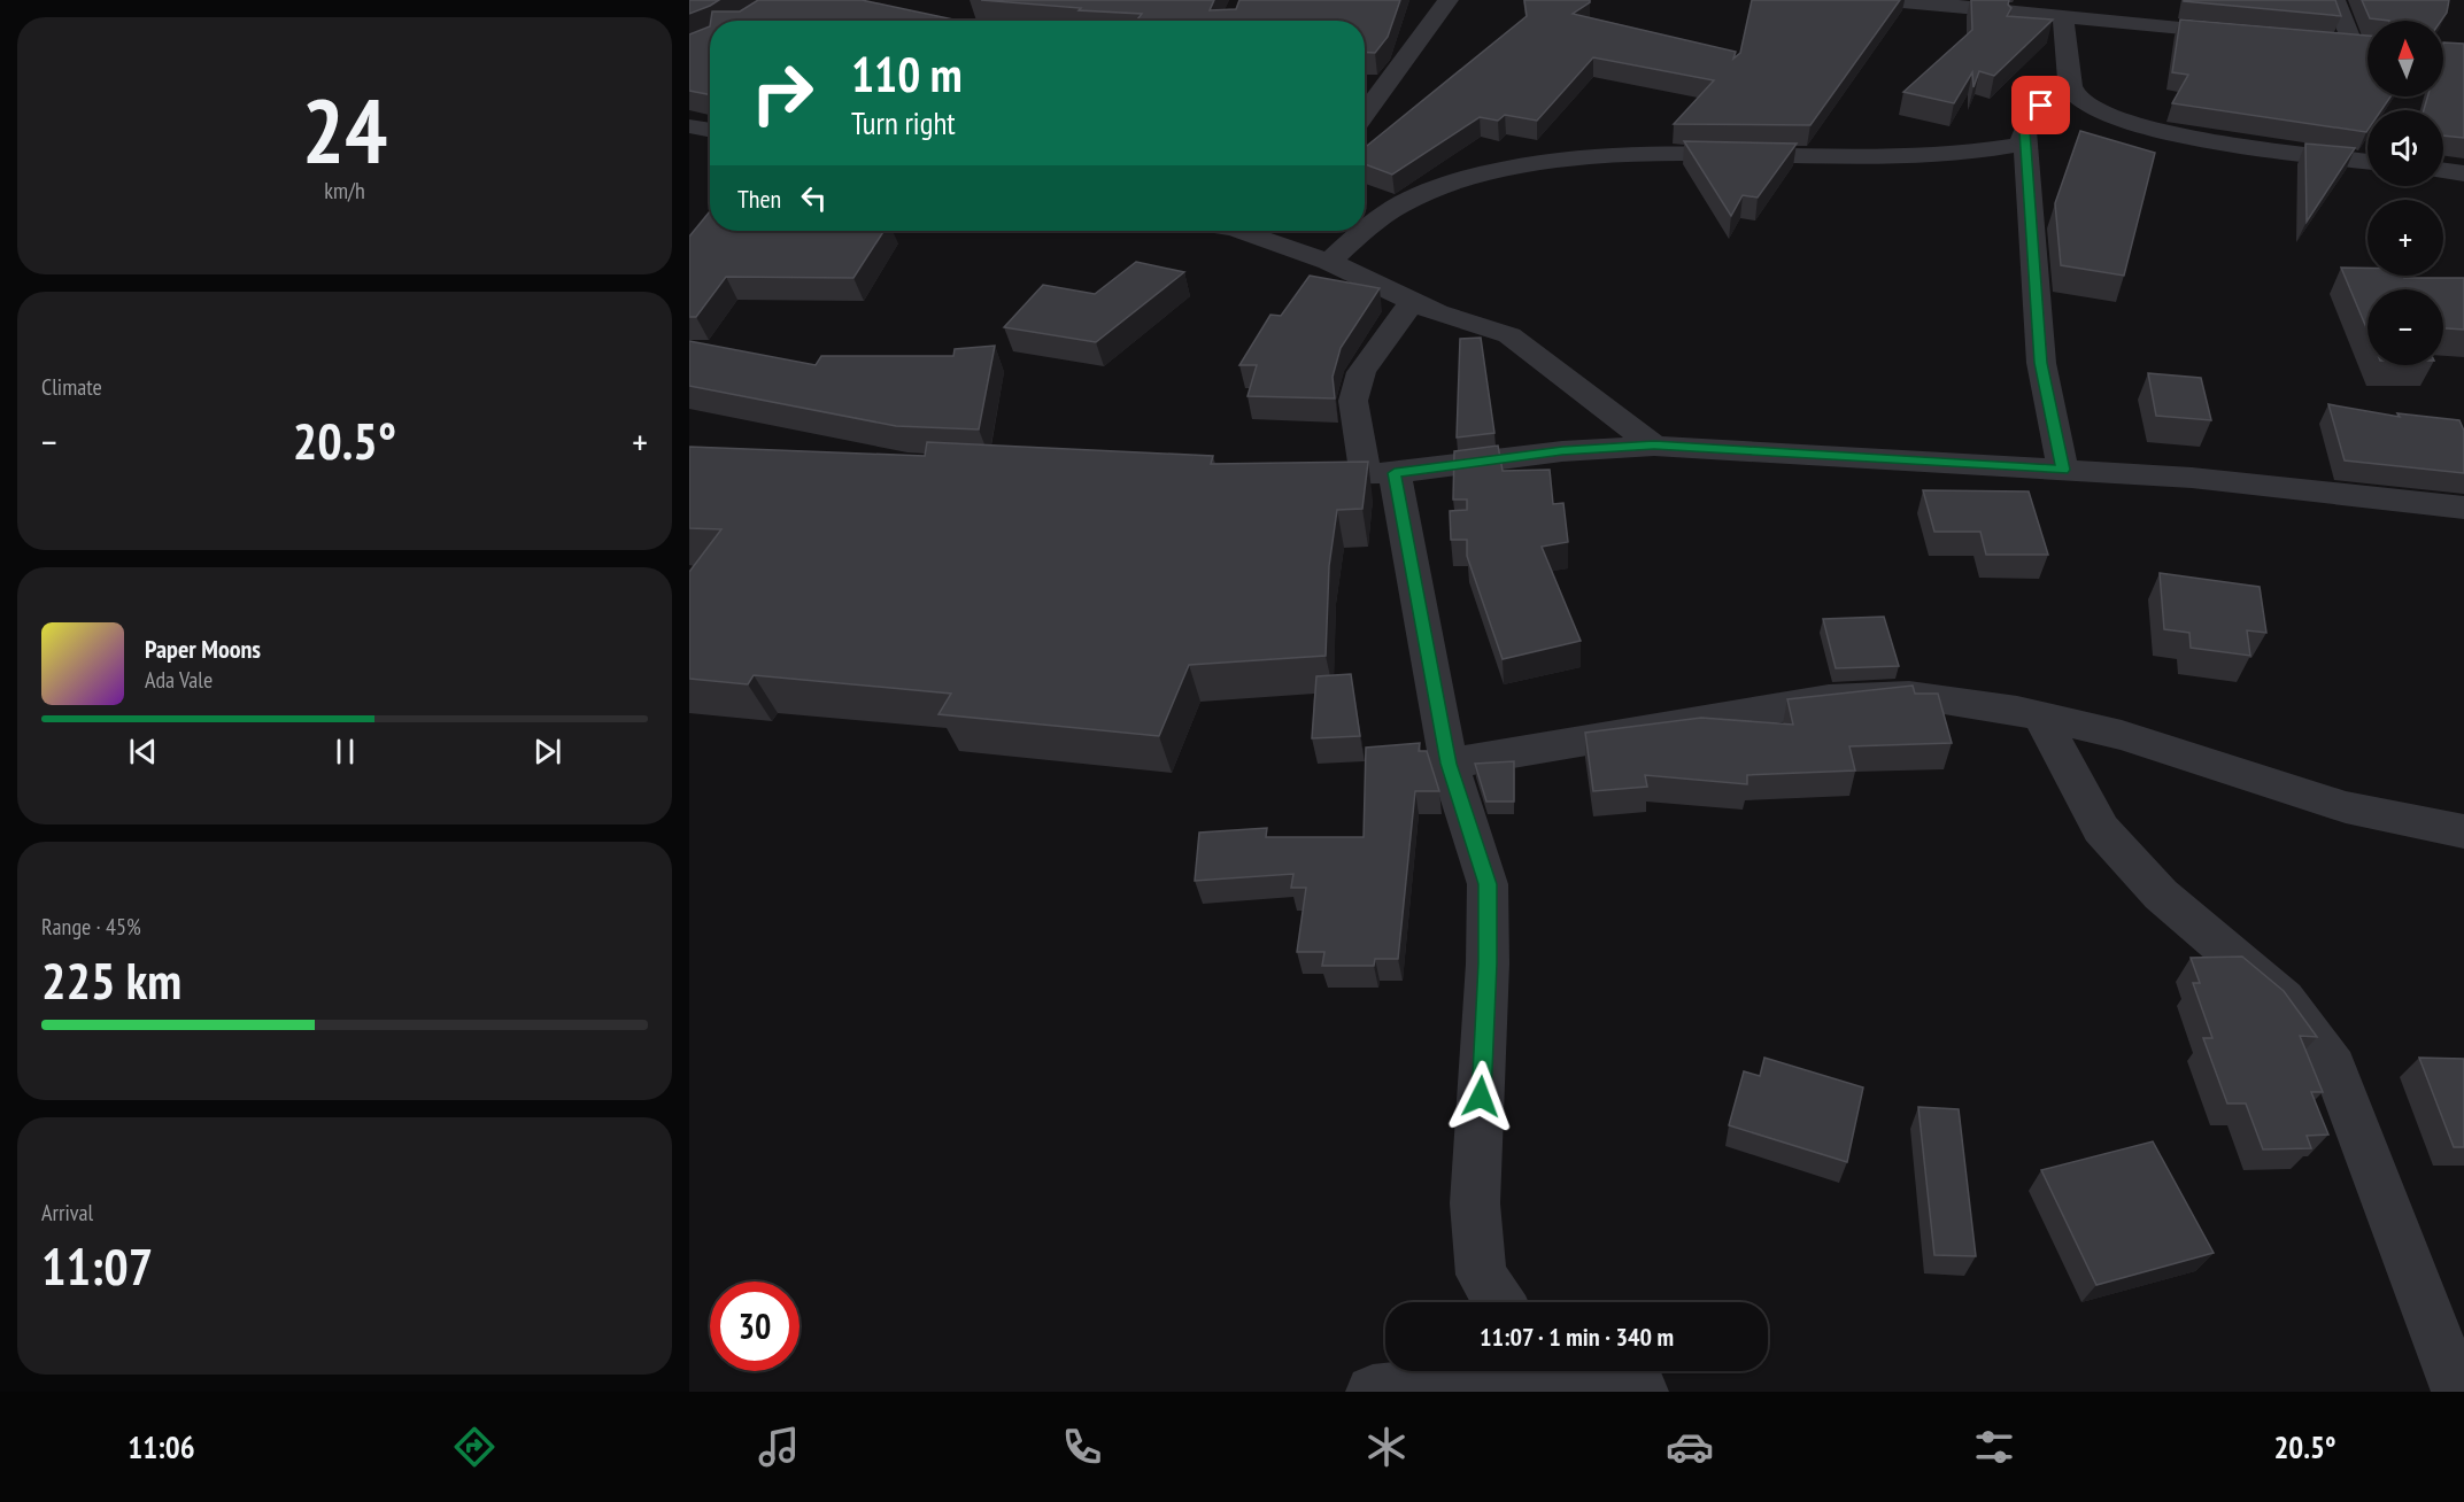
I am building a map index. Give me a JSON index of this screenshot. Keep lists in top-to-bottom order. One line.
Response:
{"north":"top","page":{"tile":[["24","km/h"],"Climate",["Range · 45%","225 km"],["Arrival","11:07"]],"map_buttons":["+","−"],"turn":["110 m","Turn right"],"then":"Then","heat":["−","20.5°","+"],"song":["Paper Moons","Ada Vale"],"limit":"30","trip":"11:07 · 1 min · 340 m","tabs":["11:06","20.5°"]}}
